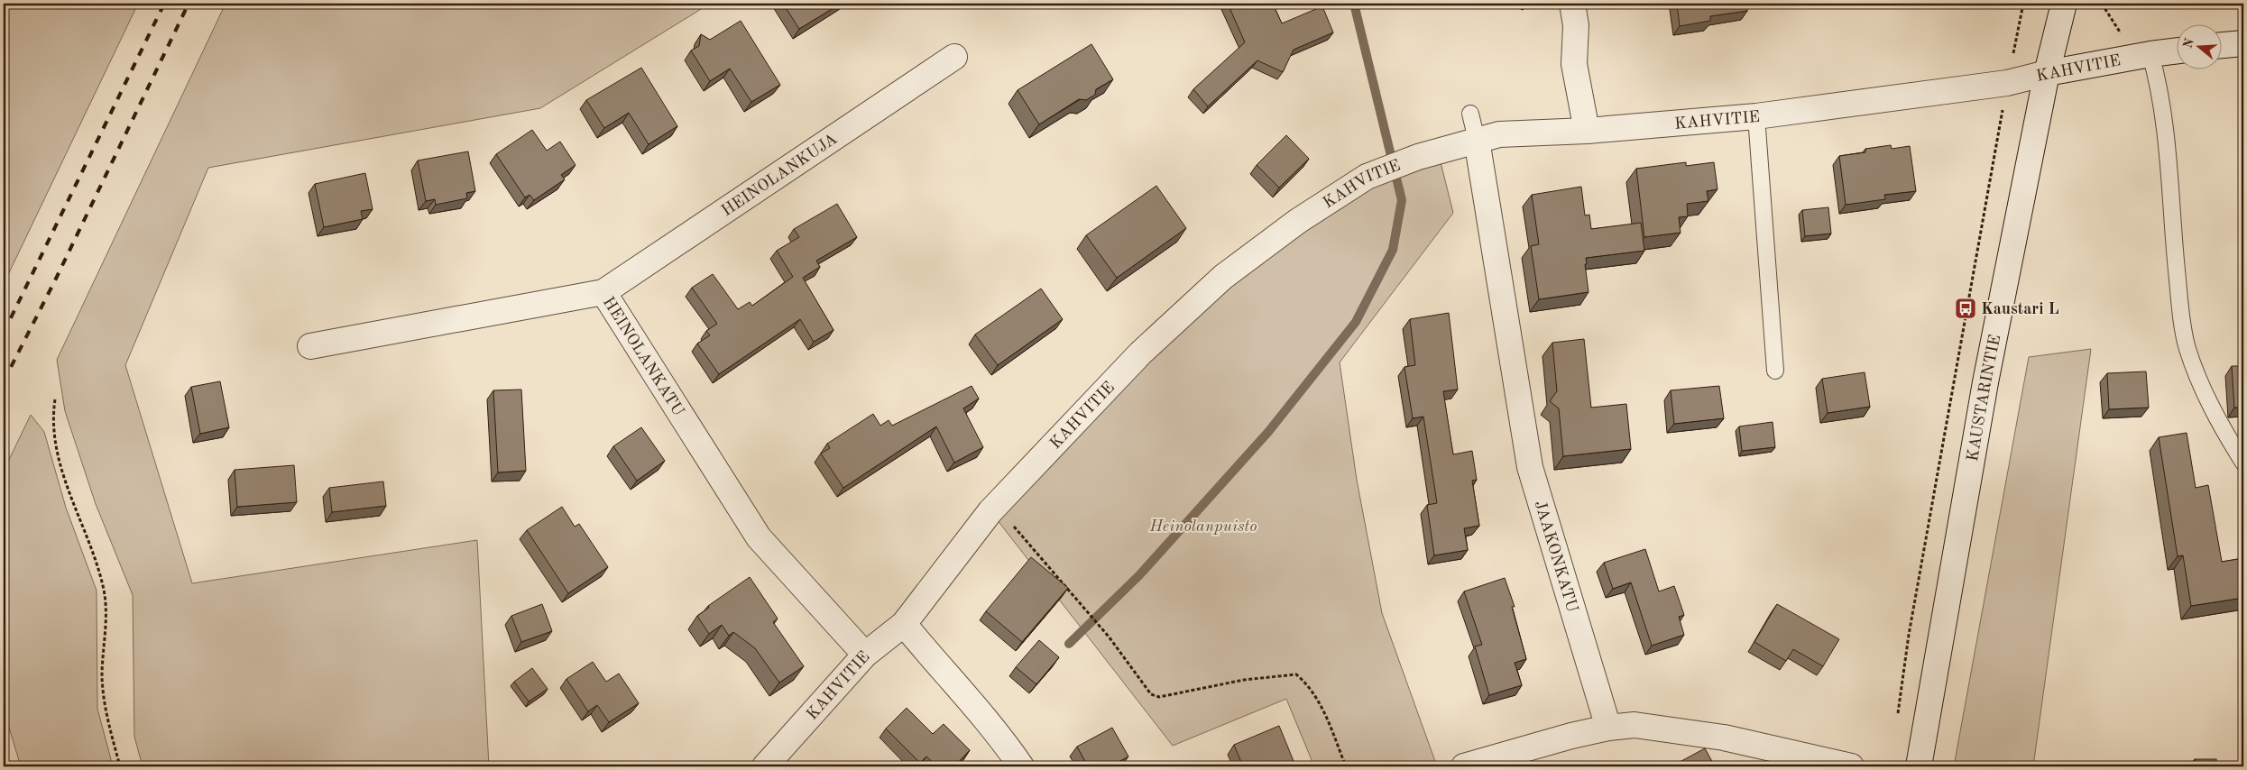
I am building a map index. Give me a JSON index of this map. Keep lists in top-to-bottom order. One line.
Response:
{"streets":{"street":["KAHVITIE","HEINOLANKUJA","HEINOLANKATU","KAUSTARINTIE","JAAKONKATU"]},"crossings":[["KAHVITIE","HEINOLANKATU"],["KAHVITIE","KAUSTARINTIE"],["KAHVITIE","JAAKONKATU"],["HEINOLANKUJA","HEINOLANKATU"]],"parks":["Heinolanpuisto"],"places":{"bus stop":["Kaustari L"]},"north":"left"}
